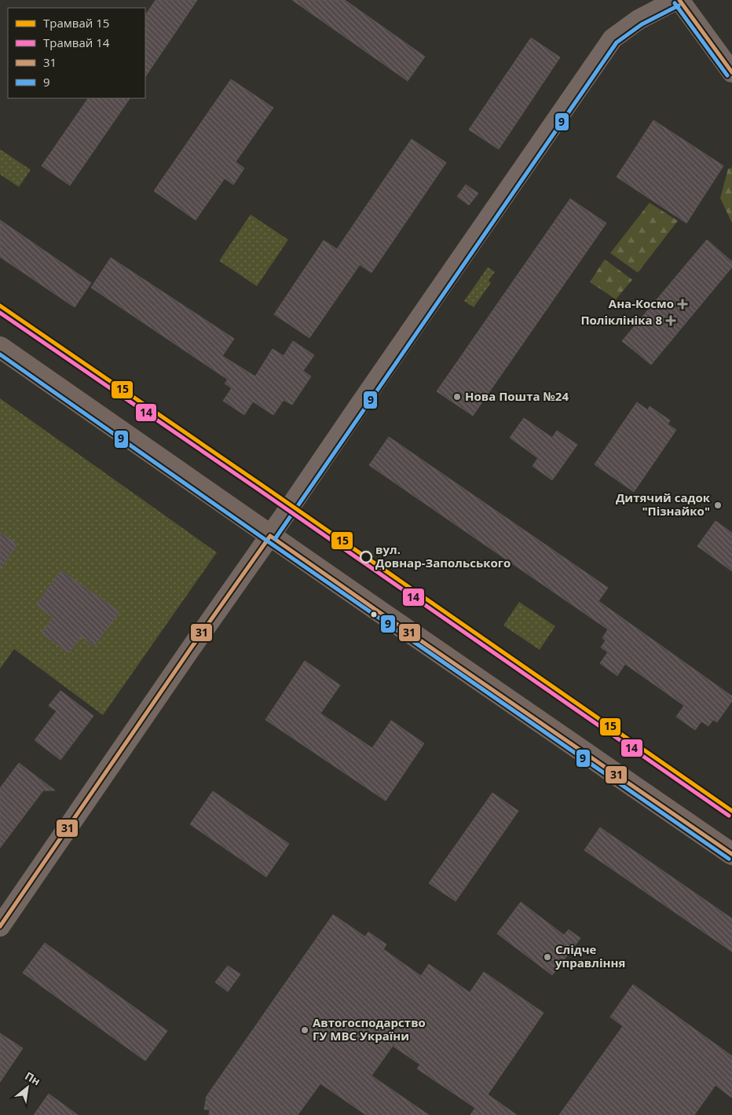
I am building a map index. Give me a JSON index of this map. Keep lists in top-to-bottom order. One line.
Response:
{"places":{"health":["Ана-Космо","Поліклініка 8"],"other":["Нова Пошта №24","Дитячий садок \"Пізнайко\"","вул. Довнар-Запольського","Слідче управління","Автогосподарство ГУ МВС України"]},"lines":["transit line 31","transit line 9","tram line 15","tram line 14"],"legend":["Трамвай 15","Трамвай 14","31","9"],"north":"top right"}
